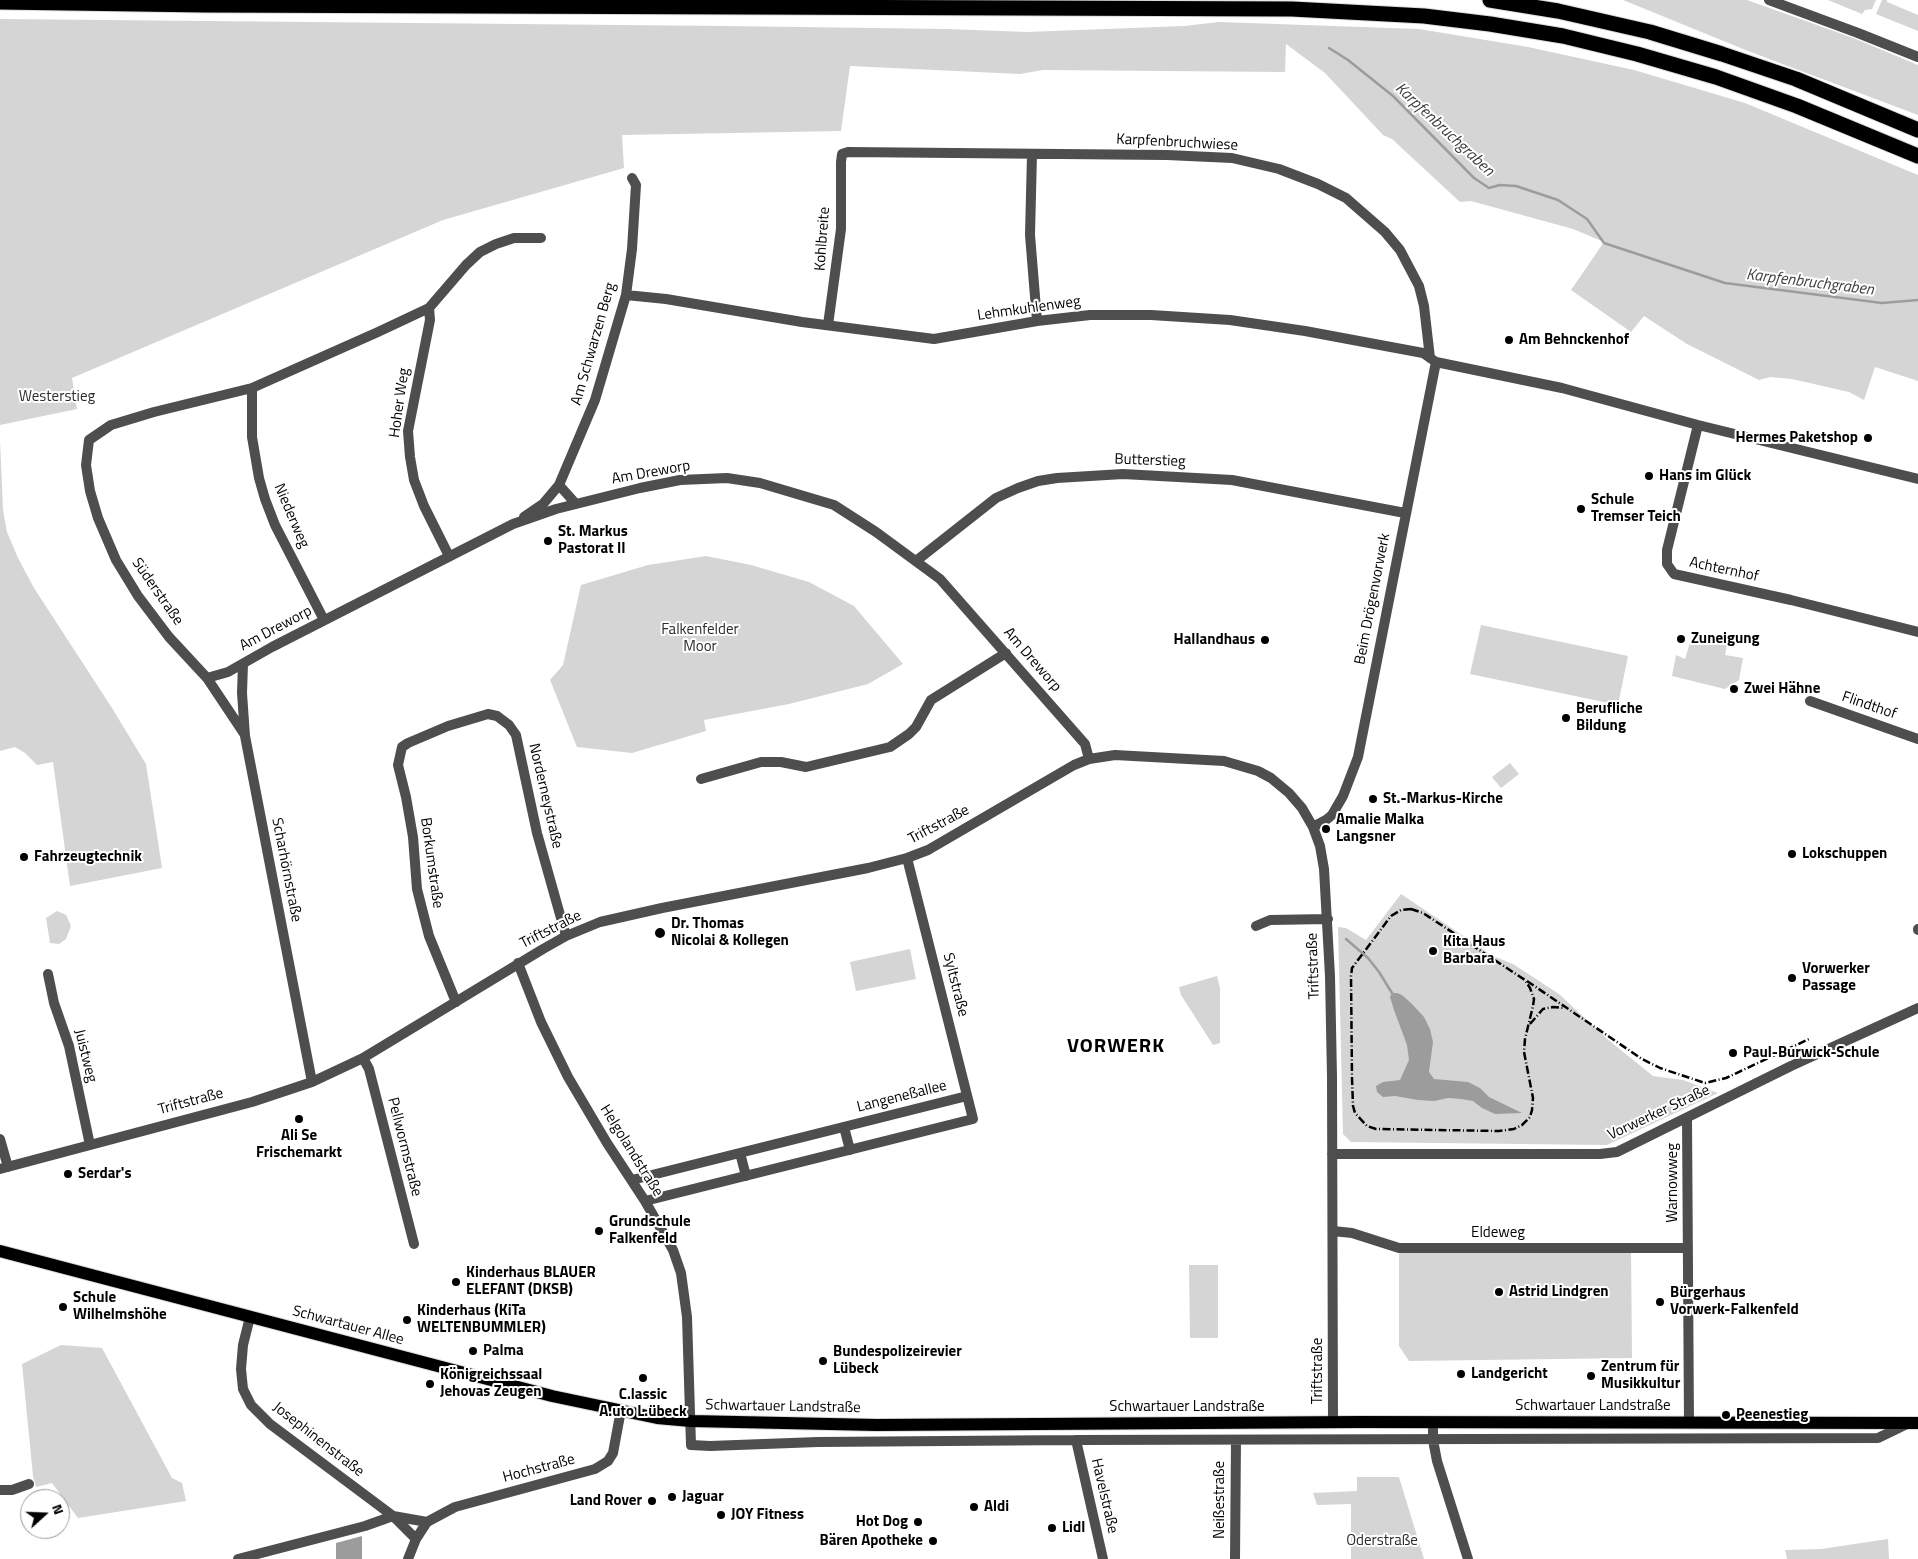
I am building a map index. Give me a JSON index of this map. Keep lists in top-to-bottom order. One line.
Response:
{"streets":{"main road":["Schwartauer Allee","Schwartauer Landstraße"],"street":["Karpfenbruchwiese","Kohlbreite","Lehmkuhlenweg","Am Schwarzen Berg","Hoher Weg","Butterstieg","Am Dreworp","Niederweg","Achternhof","Süderstraße","Beim Drögenvorwerk","Flindthof","Norderneystraße","Triftstraße","Borkumstraße","Scharhörnstraße","Syltstraße","Juistweg","Langeneßallee","Vorwerker Straße","Pellwormstraße","Helgolandstraße","Warnowweg","Eldeweg","Josephinenstraße","Hochstraße","Havelstraße","Neißestraße"]},"crossings":[["Karpfenbruchwiese","Kohlbreite"],["Karpfenbruchwiese","Lehmkuhlenweg"],["Karpfenbruchwiese","Beim Drögenvorwerk"],["Kohlbreite","Lehmkuhlenweg"],["Lehmkuhlenweg","Am Schwarzen Berg"],["Lehmkuhlenweg","Beim Drögenvorwerk"],["Am Schwarzen Berg","Am Dreworp"],["Hoher Weg","Am Dreworp"],["Butterstieg","Am Dreworp"],["Butterstieg","Beim Drögenvorwerk"],["Am Dreworp","Niederweg"],["Am Dreworp","Süderstraße"],["Am Dreworp","Triftstraße"],["Am Dreworp","Scharhörnstraße"],["Niederweg","Süderstraße"],["Süderstraße","Scharhörnstraße"],["Beim Drögenvorwerk","Triftstraße"],["Norderneystraße","Triftstraße"],["Norderneystraße","Borkumstraße"],["Triftstraße","Borkumstraße"],["Triftstraße","Scharhörnstraße"],["Triftstraße","Syltstraße"],["Triftstraße","Juistweg"],["Triftstraße","Vorwerker Straße"],["Triftstraße","Pellwormstraße"],["Triftstraße","Helgolandstraße"],["Triftstraße","Eldeweg"],["Triftstraße","Schwartauer Landstraße"],["Syltstraße","Langeneßallee"],["Langeneßallee","Helgolandstraße"],["Vorwerker Straße","Warnowweg"],["Helgolandstraße","Schwartauer Allee"],["Helgolandstraße","Schwartauer Landstraße"],["Warnowweg","Eldeweg"],["Warnowweg","Schwartauer Landstraße"],["Schwartauer Allee","Schwartauer Landstraße"],["Schwartauer Allee","Josephinenstraße"],["Schwartauer Allee","Hochstraße"],["Schwartauer Landstraße","Havelstraße"],["Schwartauer Landstraße","Neißestraße"]],"districts":["VORWERK"],"water":["Karpfenbruchgraben"],"parks":["Westerstieg","Falkenfelder Moor","Oderstraße"],"places":["Am Behnckenhof","Hermes Paketshop","Hans im Glück","Schule Tremser Teich","St. Markus Pastorat II","Zuneigung","Hallandhaus","Zwei Hähne","Berufliche Bildung","St.-Markus-Kirche","Amalie Malka Langsner","Lokschuppen","Fahrzeugtechnik","Dr. Thomas Nicolai & Kollegen","Kita Haus Barbara","Vorwerker Passage","Paul-Burwick-Schule","Ali Se Frischemarkt","Serdar's","Grundschule Falkenfeld","Kinderhaus BLAUER ELEFANT (DKSB)","Astrid Lindgren","Bürgerhaus Vorwerk-Falkenfeld","Schule Wilhelmshöhe","Kinderhaus (KiTa WELTENBUMMLER)","Palma","Bundespolizeirevier Lübeck","Landgericht","Zentrum für Musikkultur","C.lassic A.uto L.übeck","Königreichssaal Jehovas Zeugen","Peenestieg","Jaguar","Land Rover","Aldi","JOY Fitness","Hot Dog","Lidl","Bären Apotheke"],"north":"right"}
